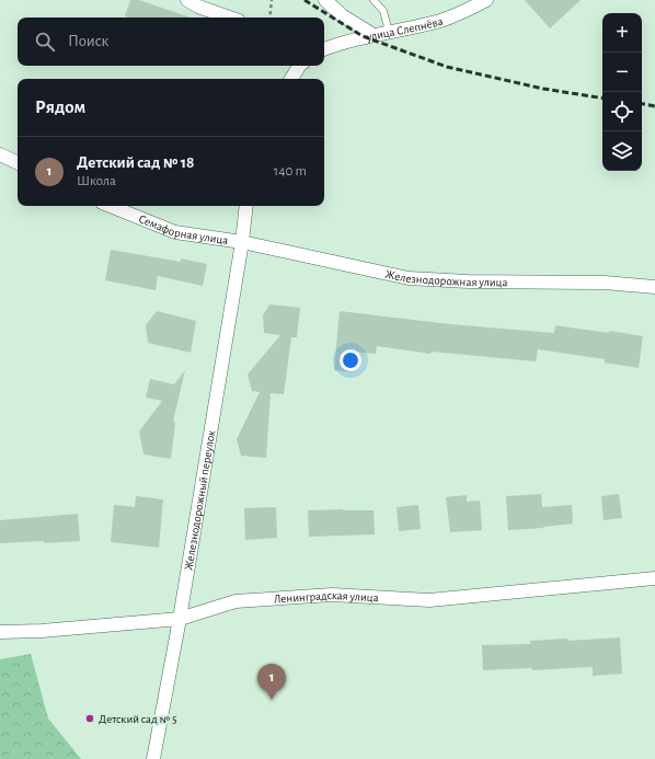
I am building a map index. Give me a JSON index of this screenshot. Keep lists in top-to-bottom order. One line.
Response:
{"streets":{"street":["улица Слепнёва","Семафорная улица","Железнодорожная улица","Железнодорожный переулок","Ленинградская улица"]},"crossings":[["Семафорная улица","Железнодорожная улица"],["Семафорная улица","Железнодорожный переулок"],["Железнодорожная улица","Железнодорожный переулок"],["Железнодорожный переулок","Ленинградская улица"]],"places":["Детский сад № 5"],"page":{"map_buttons":["+","−"],"search":"Поиск","heading":"Рядом","list":[{"mark":"1","name":"Детский сад № 18","note":"Школа","value":"140 m"}],"pins":"1"}}
